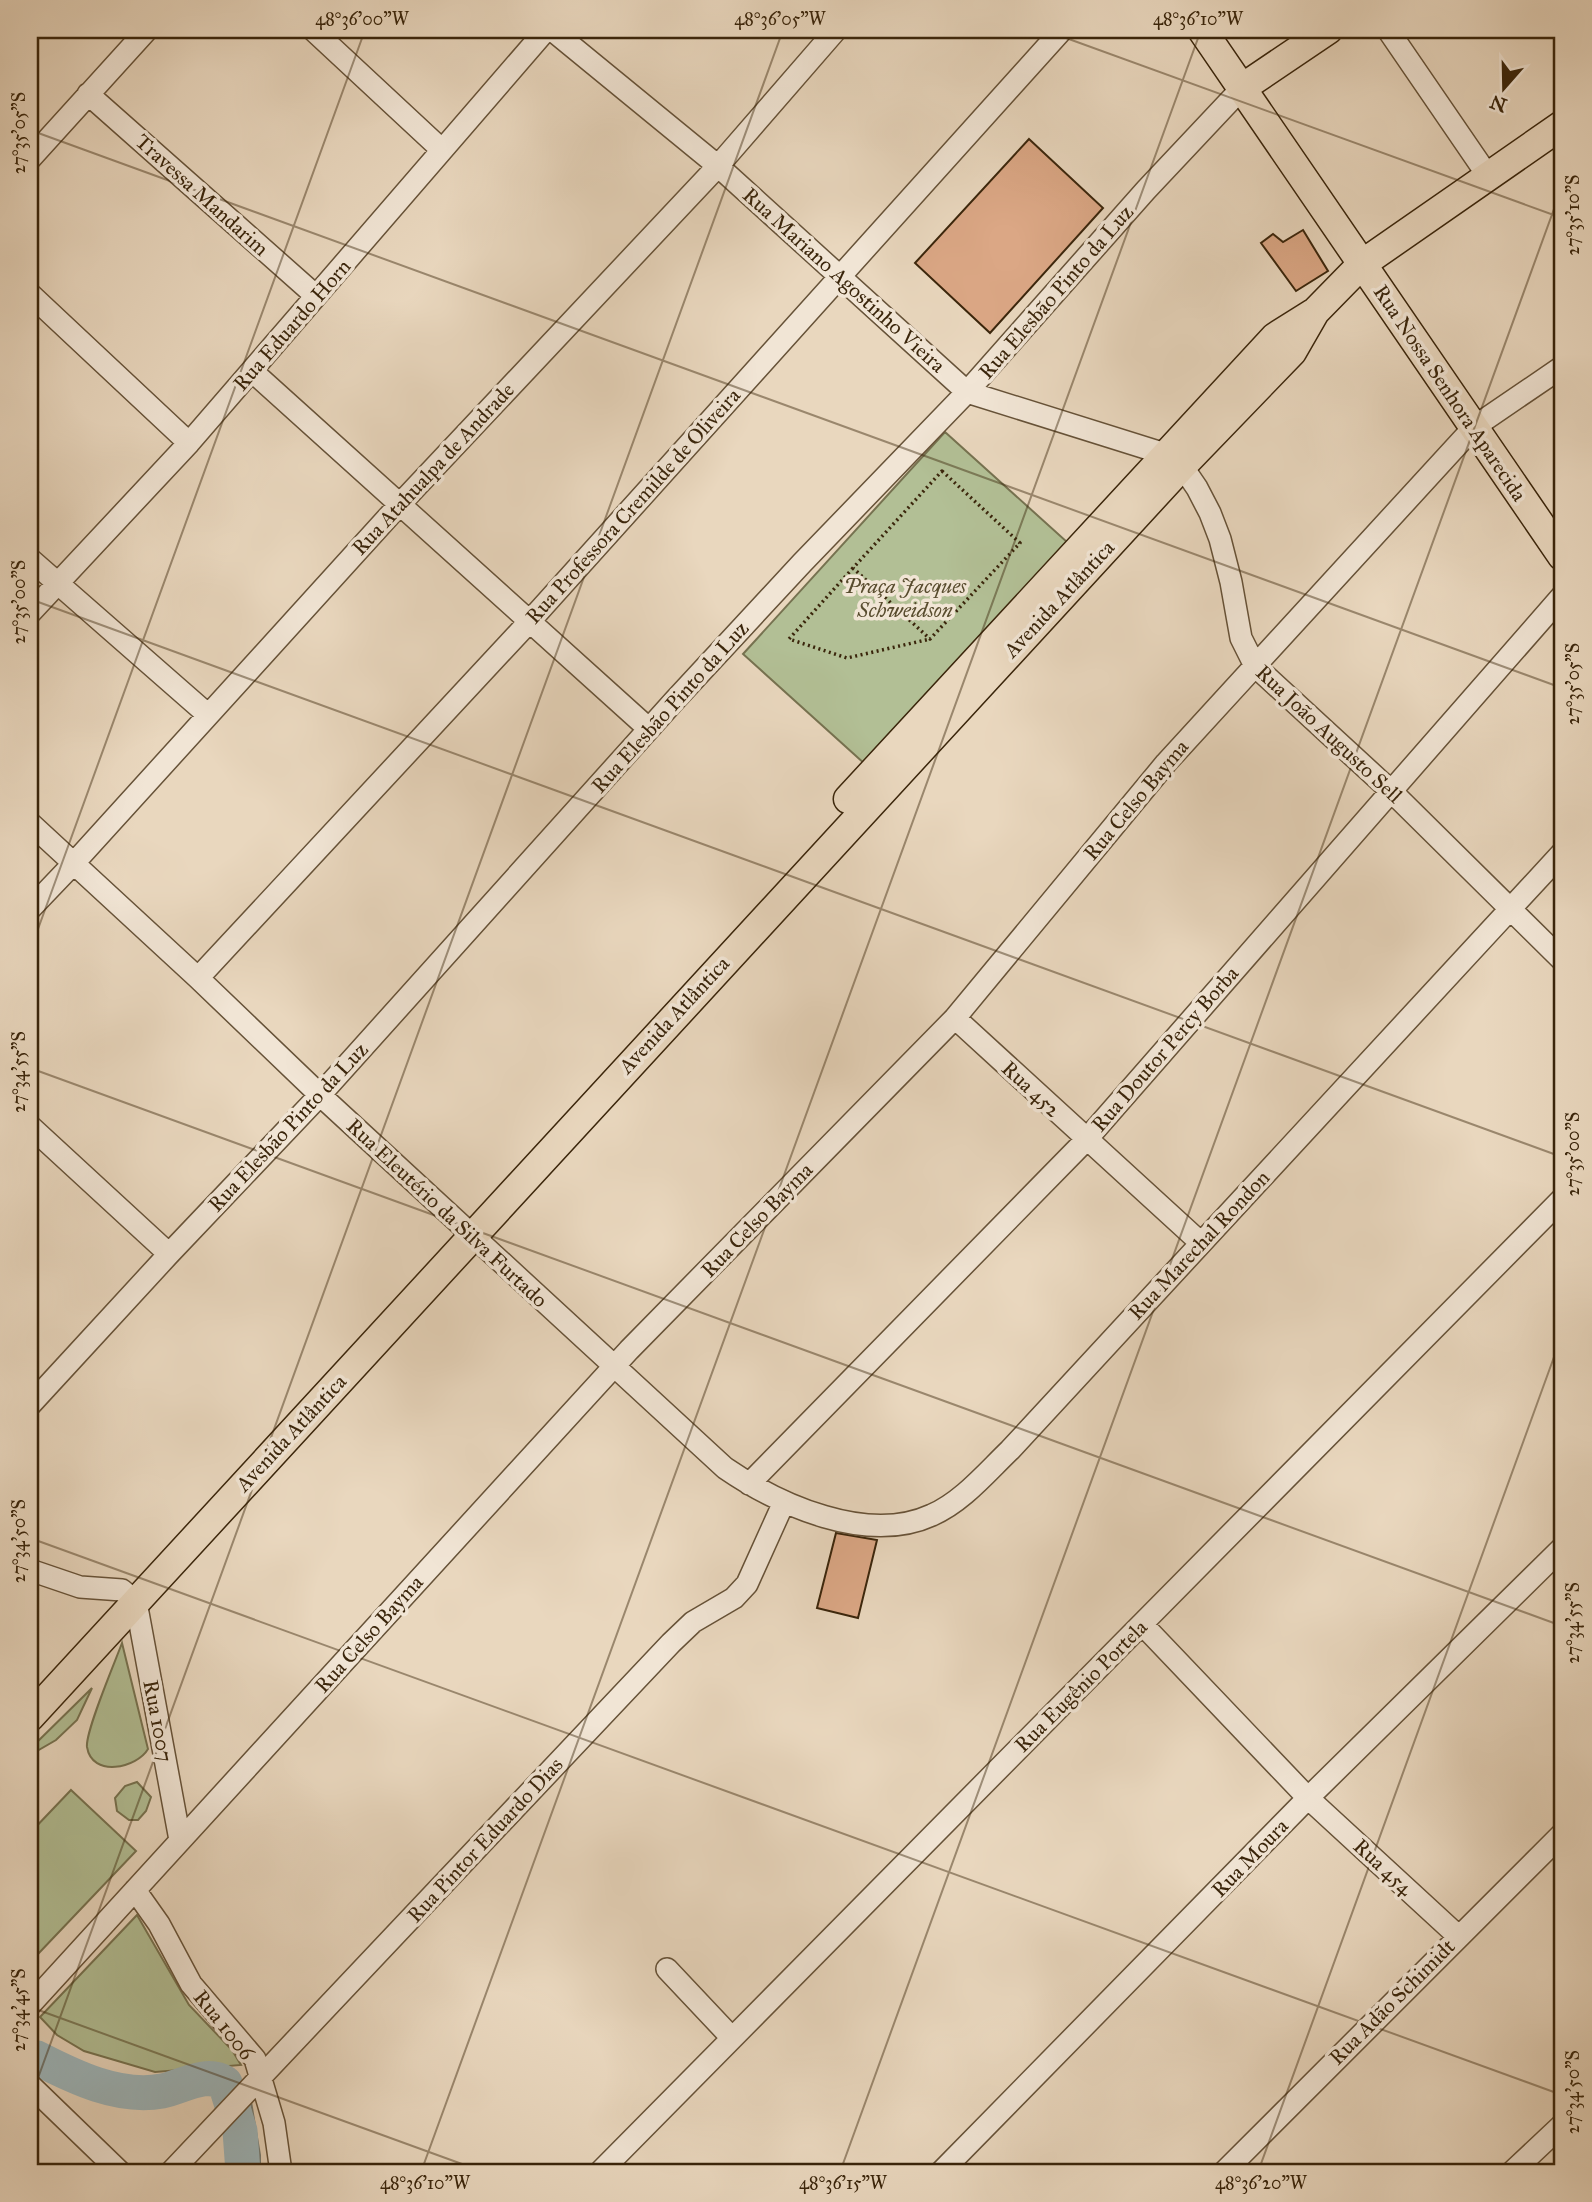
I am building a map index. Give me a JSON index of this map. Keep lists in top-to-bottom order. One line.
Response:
{"streets":{"main road":["Rua Elesbão Pinto da Luz","Rua Nossa Senhora Aparecida","Avenida Atlântica"],"street":["Travessa Mandarim","Rua Mariano Agostinho Vieira","Rua Eduardo Horn","Rua Atahualpa de Andrade","Rua Professora Cremilde de Oliveira","Rua João Augusto Sell","Rua Celso Bayma","Rua Doutor Percy Borba","Rua 452","Rua Eleutério da Silva Furtado","Rua Marechal Rondon","Rua Eugênio Portela","Rua 1007","Rua Pintor Eduardo Dias","Rua Moura","Rua 454","Rua Adão Schimidt","Rua 1006"]},"crossings":[["Travessa Mandarim","Rua Eduardo Horn"],["Rua Mariano Agostinho Vieira","Rua Elesbão Pinto da Luz"],["Rua Mariano Agostinho Vieira","Rua Atahualpa de Andrade"],["Rua Mariano Agostinho Vieira","Rua Professora Cremilde de Oliveira"],["Rua Mariano Agostinho Vieira","Avenida Atlântica"],["Rua Mariano Agostinho Vieira","Rua João Augusto Sell"],["Rua Elesbão Pinto da Luz","Rua Nossa Senhora Aparecida"],["Rua Elesbão Pinto da Luz","Rua Eleutério da Silva Furtado"],["Rua Nossa Senhora Aparecida","Avenida Atlântica"],["Rua Nossa Senhora Aparecida","Rua Celso Bayma"],["Rua Atahualpa de Andrade","Rua Eleutério da Silva Furtado"],["Rua Professora Cremilde de Oliveira","Rua Eleutério da Silva Furtado"],["Avenida Atlântica","Rua João Augusto Sell"],["Avenida Atlântica","Rua Eleutério da Silva Furtado"],["Avenida Atlântica","Rua 1007"],["Rua João Augusto Sell","Rua Celso Bayma"],["Rua João Augusto Sell","Rua Doutor Percy Borba"],["Rua João Augusto Sell","Rua Marechal Rondon"],["Rua Celso Bayma","Rua 452"],["Rua Celso Bayma","Rua Eleutério da Silva Furtado"],["Rua Celso Bayma","Rua 1007"],["Rua Celso Bayma","Rua 1006"],["Rua Doutor Percy Borba","Rua 452"],["Rua Doutor Percy Borba","Rua Eleutério da Silva Furtado"],["Rua 452","Rua Marechal Rondon"],["Rua Eleutério da Silva Furtado","Rua Marechal Rondon"],["Rua Eleutério da Silva Furtado","Rua Pintor Eduardo Dias"],["Rua Marechal Rondon","Rua Pintor Eduardo Dias"],["Rua Eugênio Portela","Rua 454"],["Rua Pintor Eduardo Dias","Rua 1006"],["Rua Moura","Rua 454"],["Rua 454","Rua Adão Schimidt"]],"parks":["Praça Jacques Schweidson"],"north":"bottom","coordinates":["48°36'00\"W","48°36'05\"W","48°36'10\"W","27°35'05\"S","27°35'10\"S","27°35'00\"S","27°34'55\"S","27°34'50\"S","27°34'45\"S","48°36'15\"W","48°36'20\"W"]}
